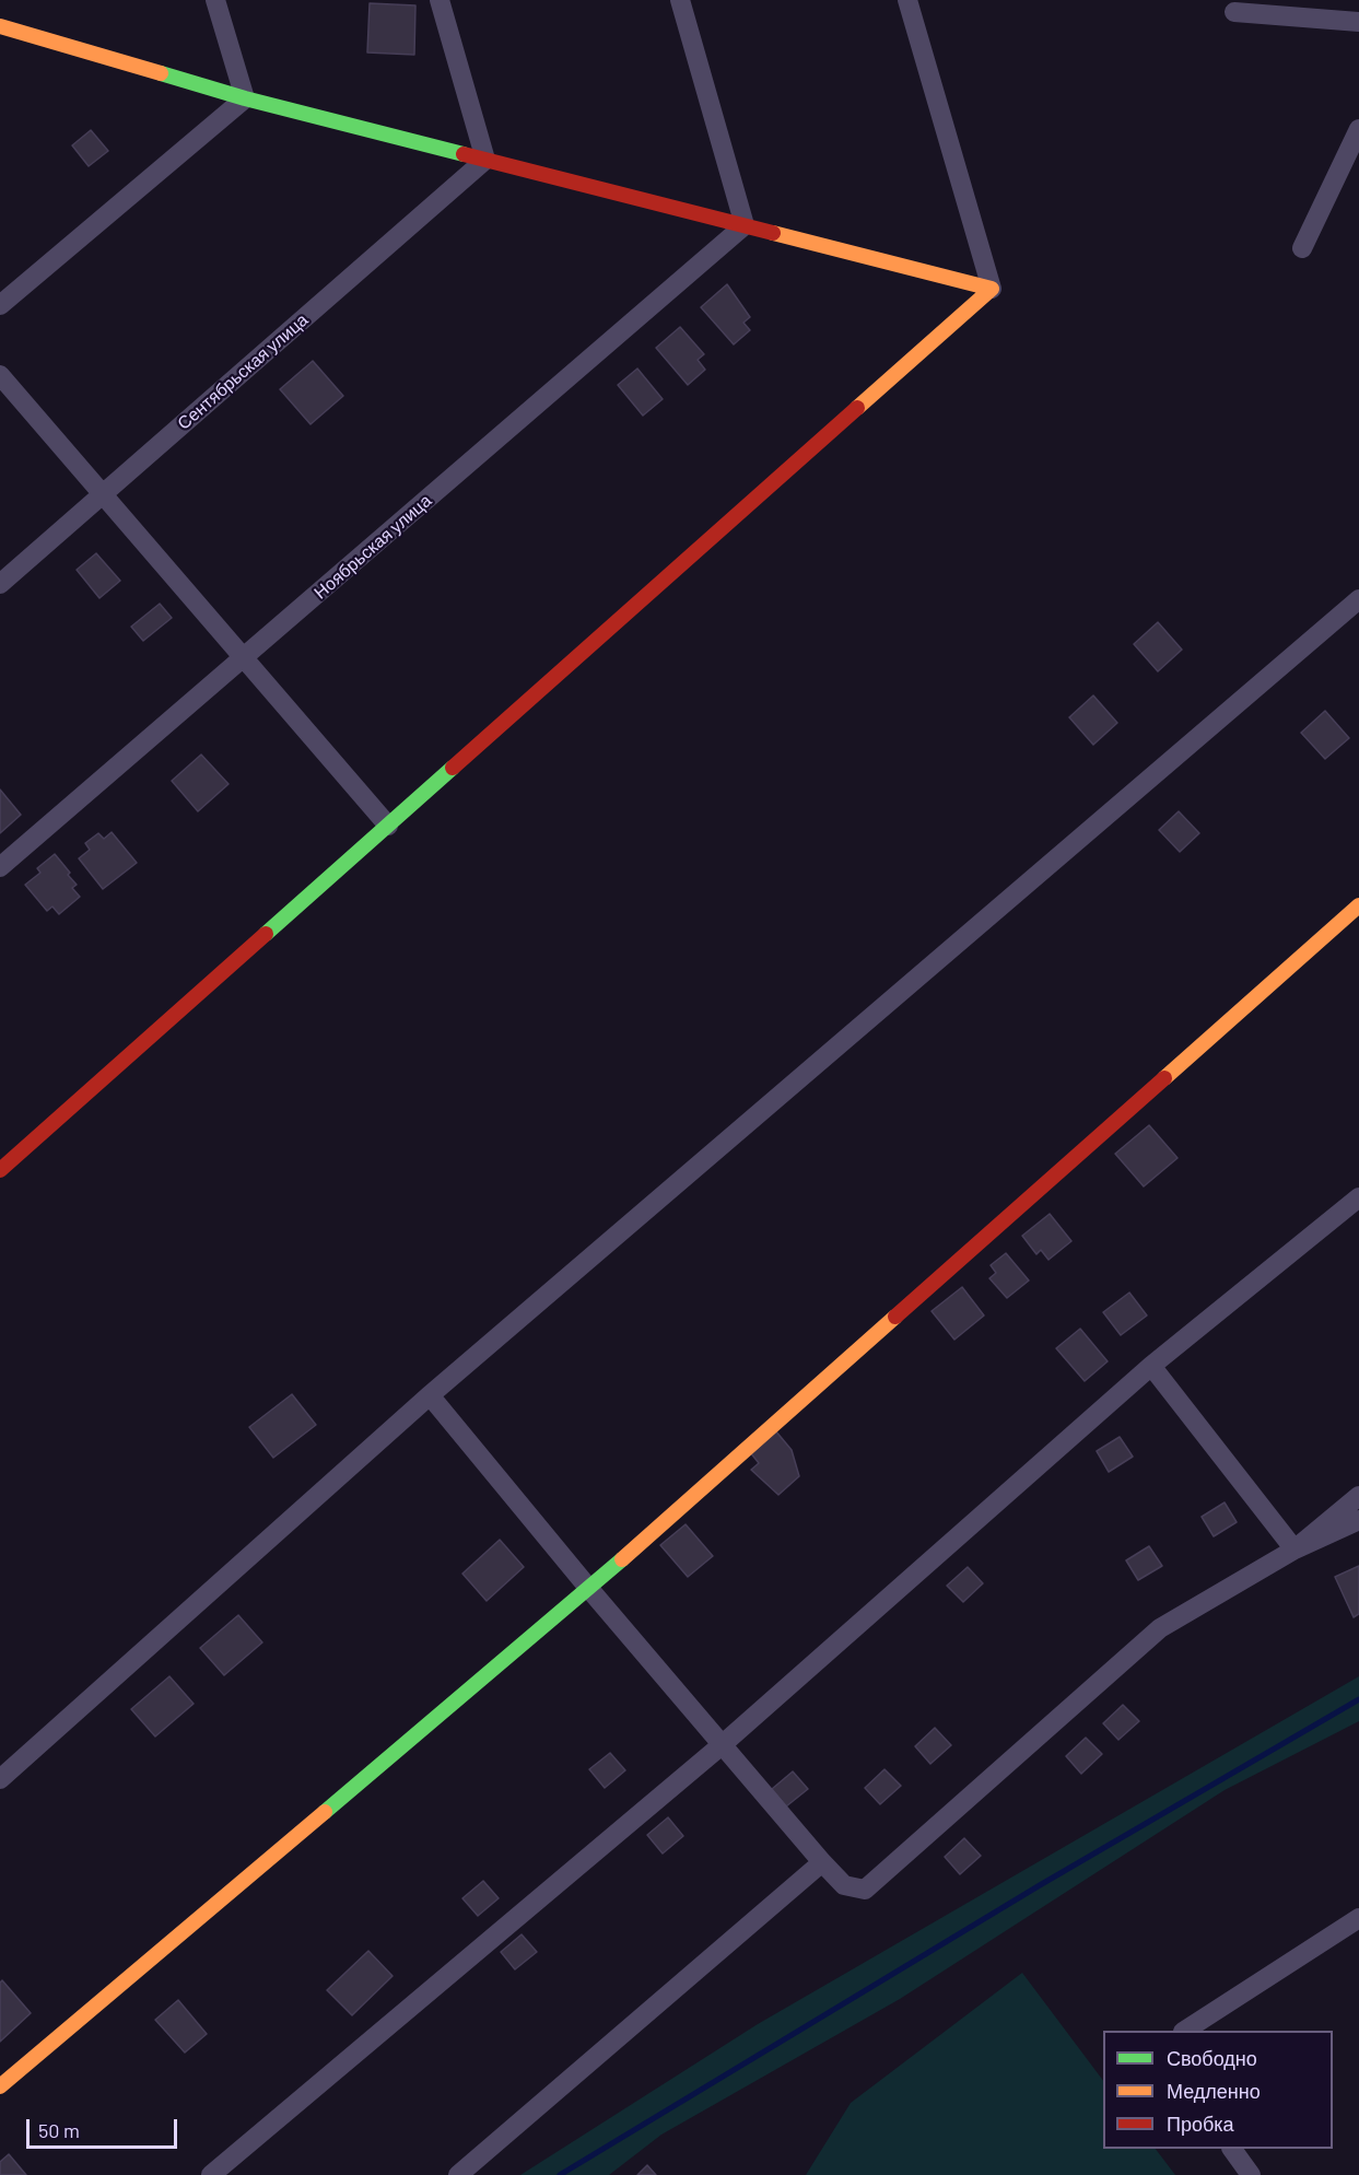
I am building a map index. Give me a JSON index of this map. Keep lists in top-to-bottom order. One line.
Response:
{"streets":{"street":["Сентябрьская улица","Ноябрьская улица"]},"legend":["Свободно","Медленно","Пробка"],"scale_bar":"50 m"}
